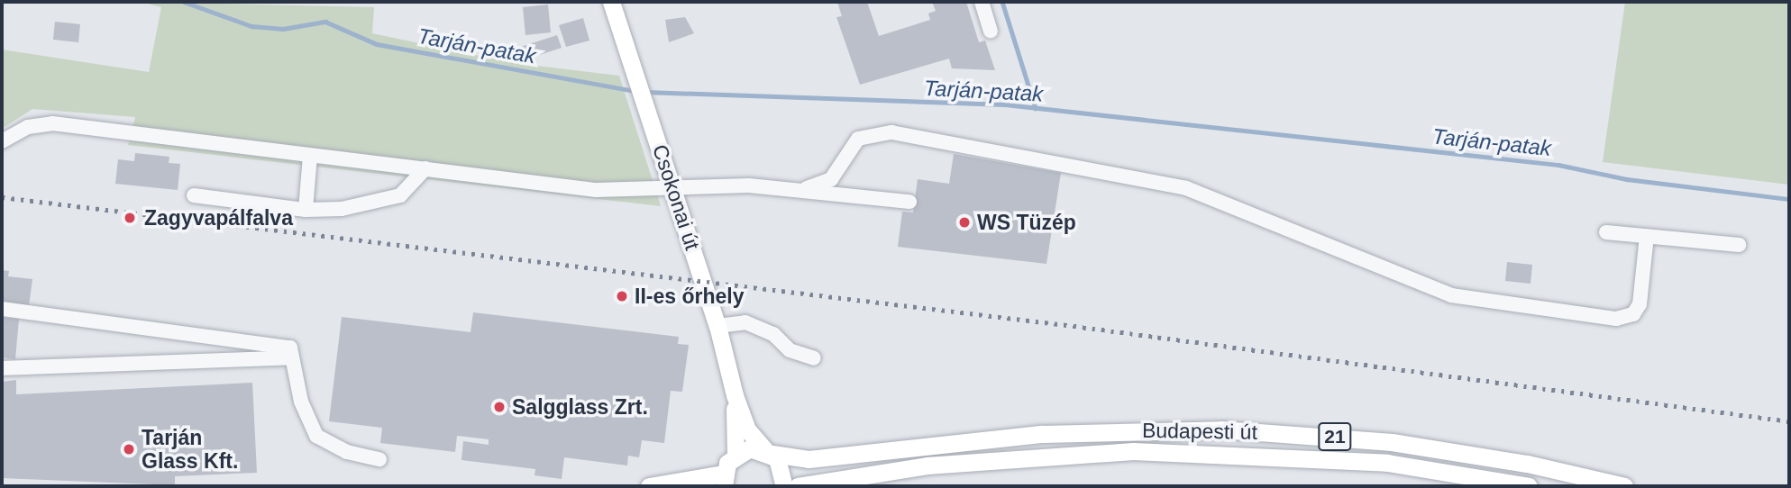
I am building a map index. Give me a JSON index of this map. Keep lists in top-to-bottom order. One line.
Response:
{"streets":{"main road":["Csokonai út","Budapesti út","21"]},"crossings":[["Budapesti út","21"]],"water":["Tarján-patak"],"places":["Zagyvapálfalva","WS Tüzép","II-es őrhely","Salgglass Zrt.","Tarján Glass Kft."]}
